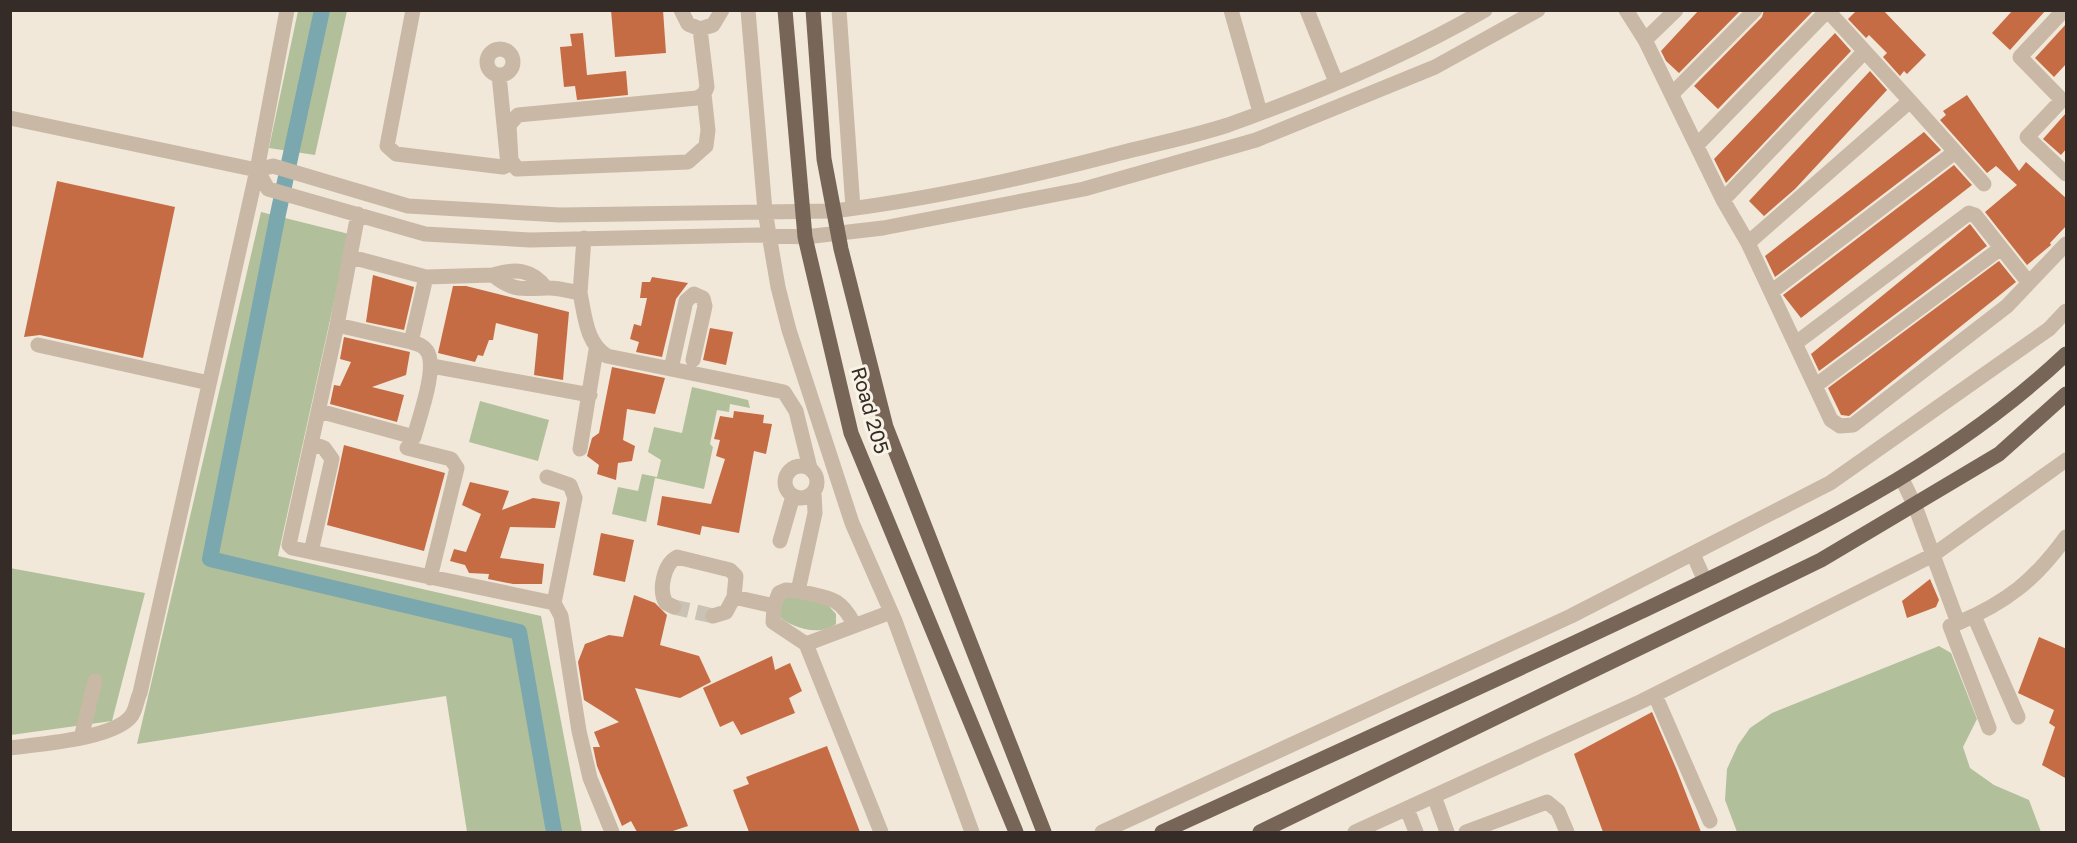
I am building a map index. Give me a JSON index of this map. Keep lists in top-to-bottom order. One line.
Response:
{"streets":{"main road":["Road 205"]}}
